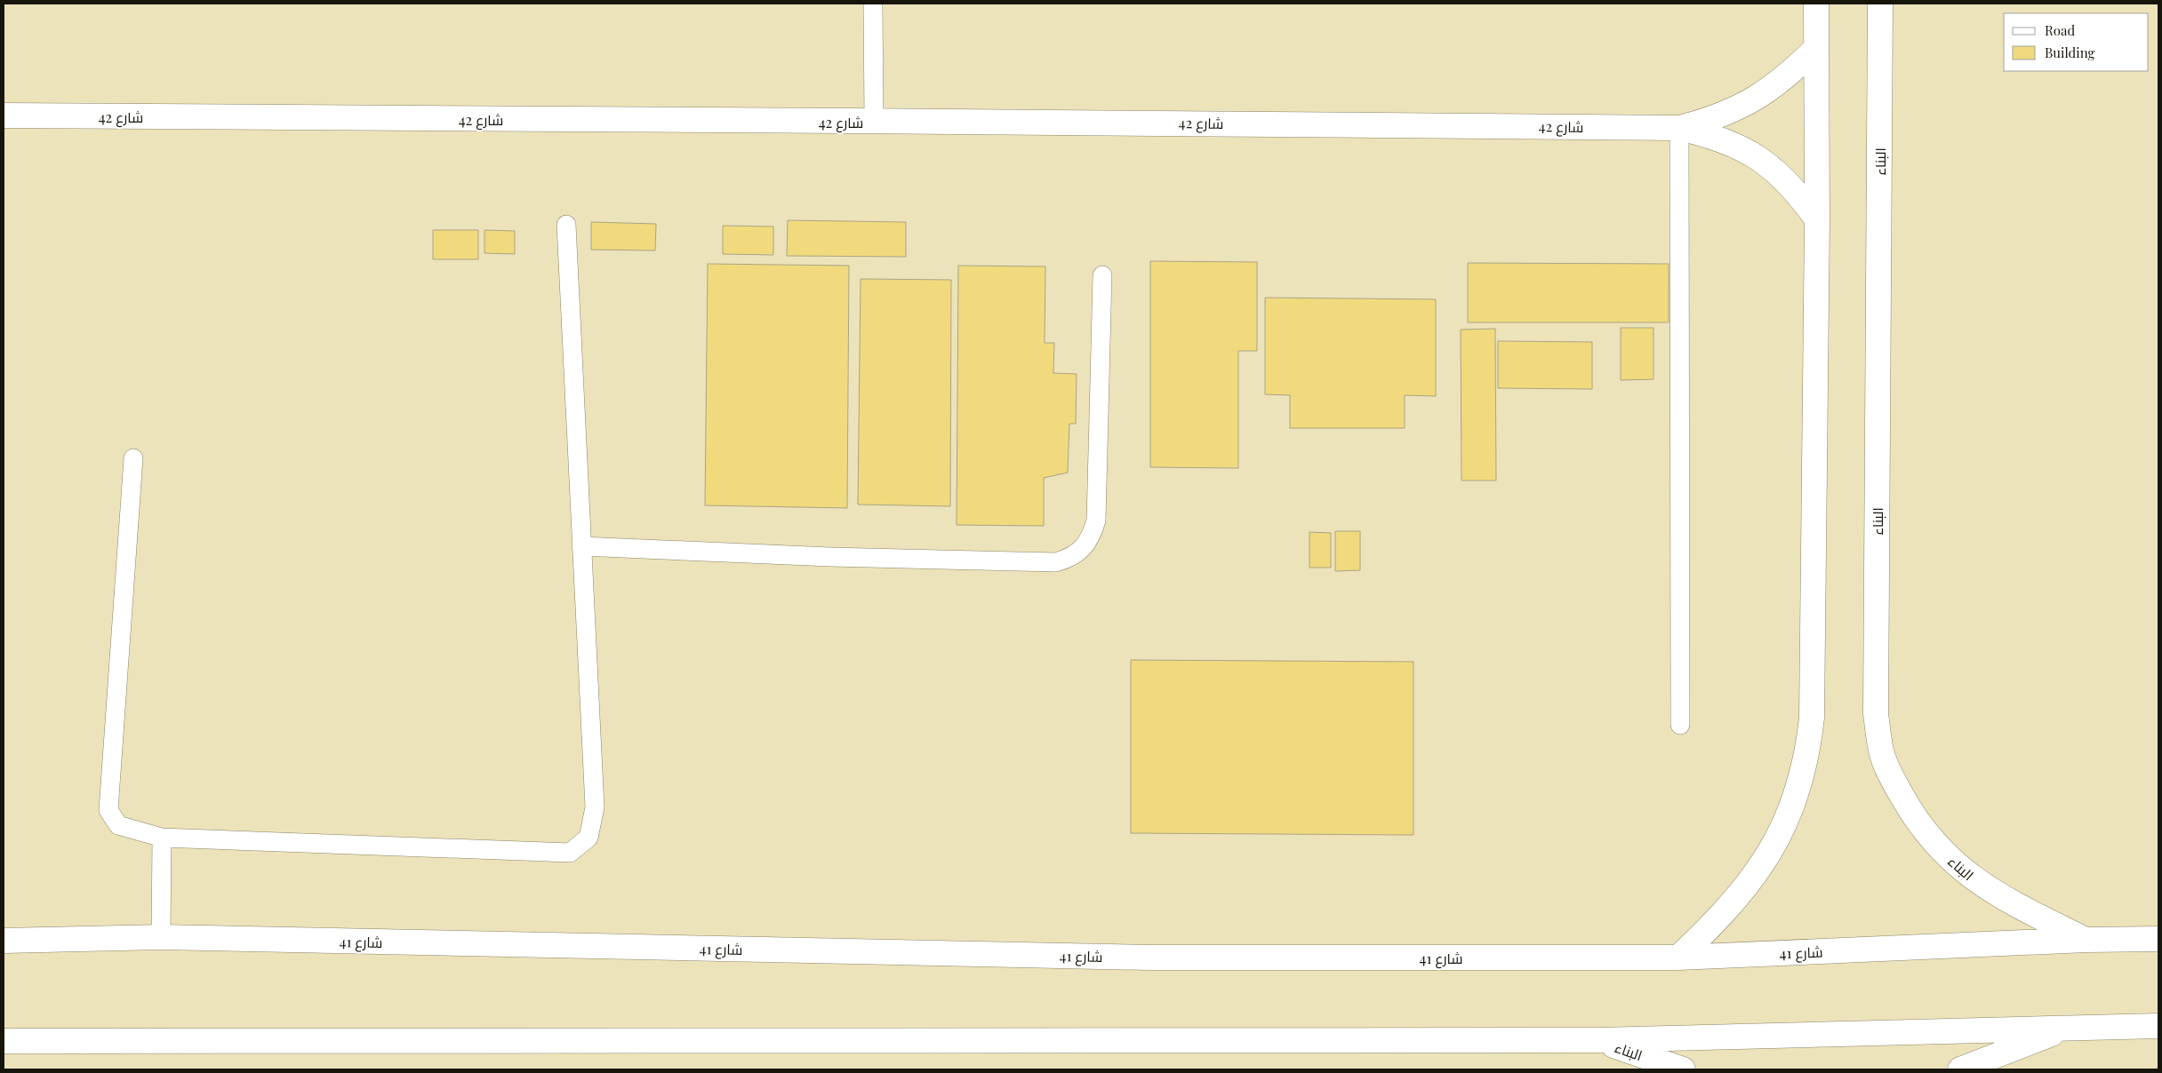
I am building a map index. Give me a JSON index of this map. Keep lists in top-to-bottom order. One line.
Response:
{"streets":{"street":["شارع 42","البناء","شارع 41"]},"crossings":[["البناء","شارع 41"]],"legend":["Road","Building"]}
